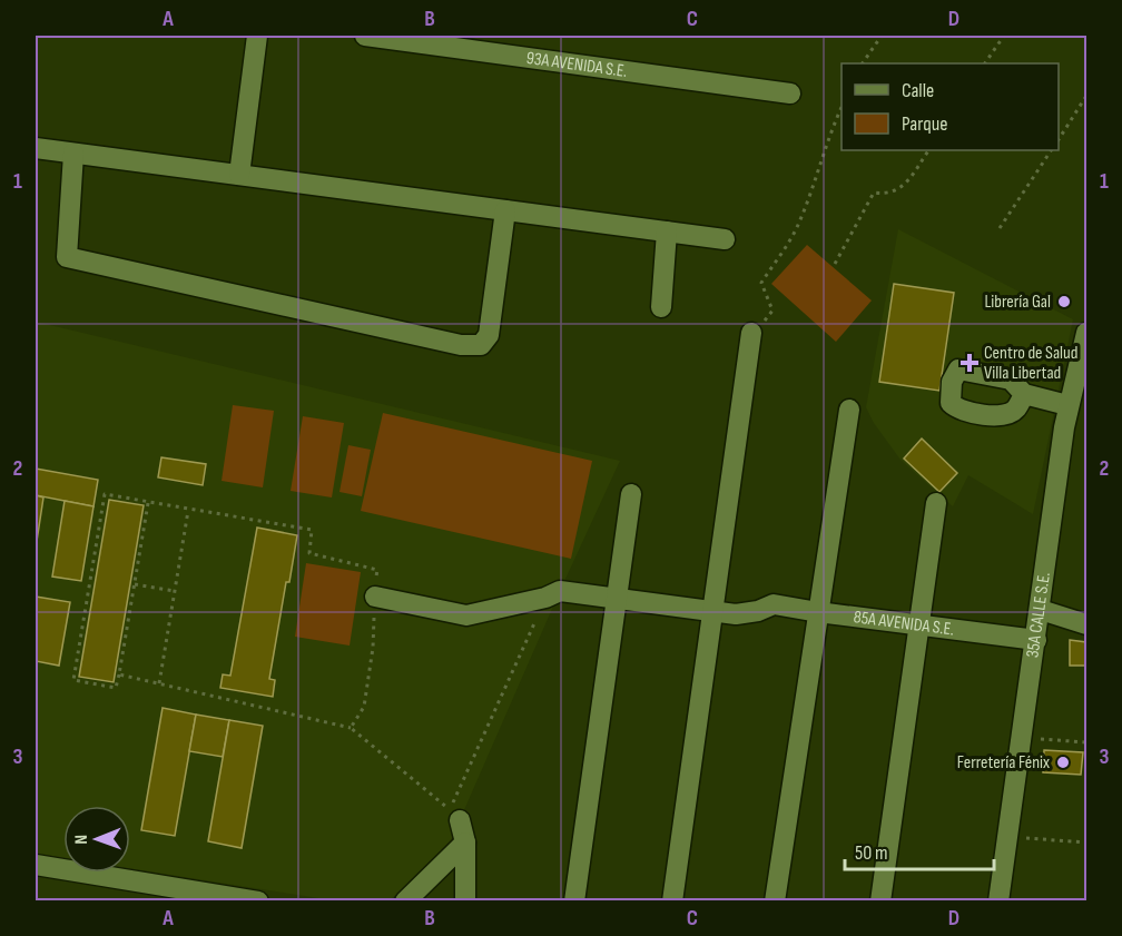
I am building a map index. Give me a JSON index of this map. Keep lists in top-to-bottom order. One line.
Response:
{"streets":{"street":["93A AVENIDA S.E.","35A CALLE S.E.","85A AVENIDA S.E."]},"crossings":[["35A CALLE S.E.","85A AVENIDA S.E."]],"places":{"other":["Librería Gal","Ferretería Fénix"],"health":["Centro de Salud Villa Libertad"]},"legend":["Calle","Parque"],"scale_bar":"50 m","north":"left","grid":{"columns":["A","B","C","D"],"rows":["1","2","3"]}}
